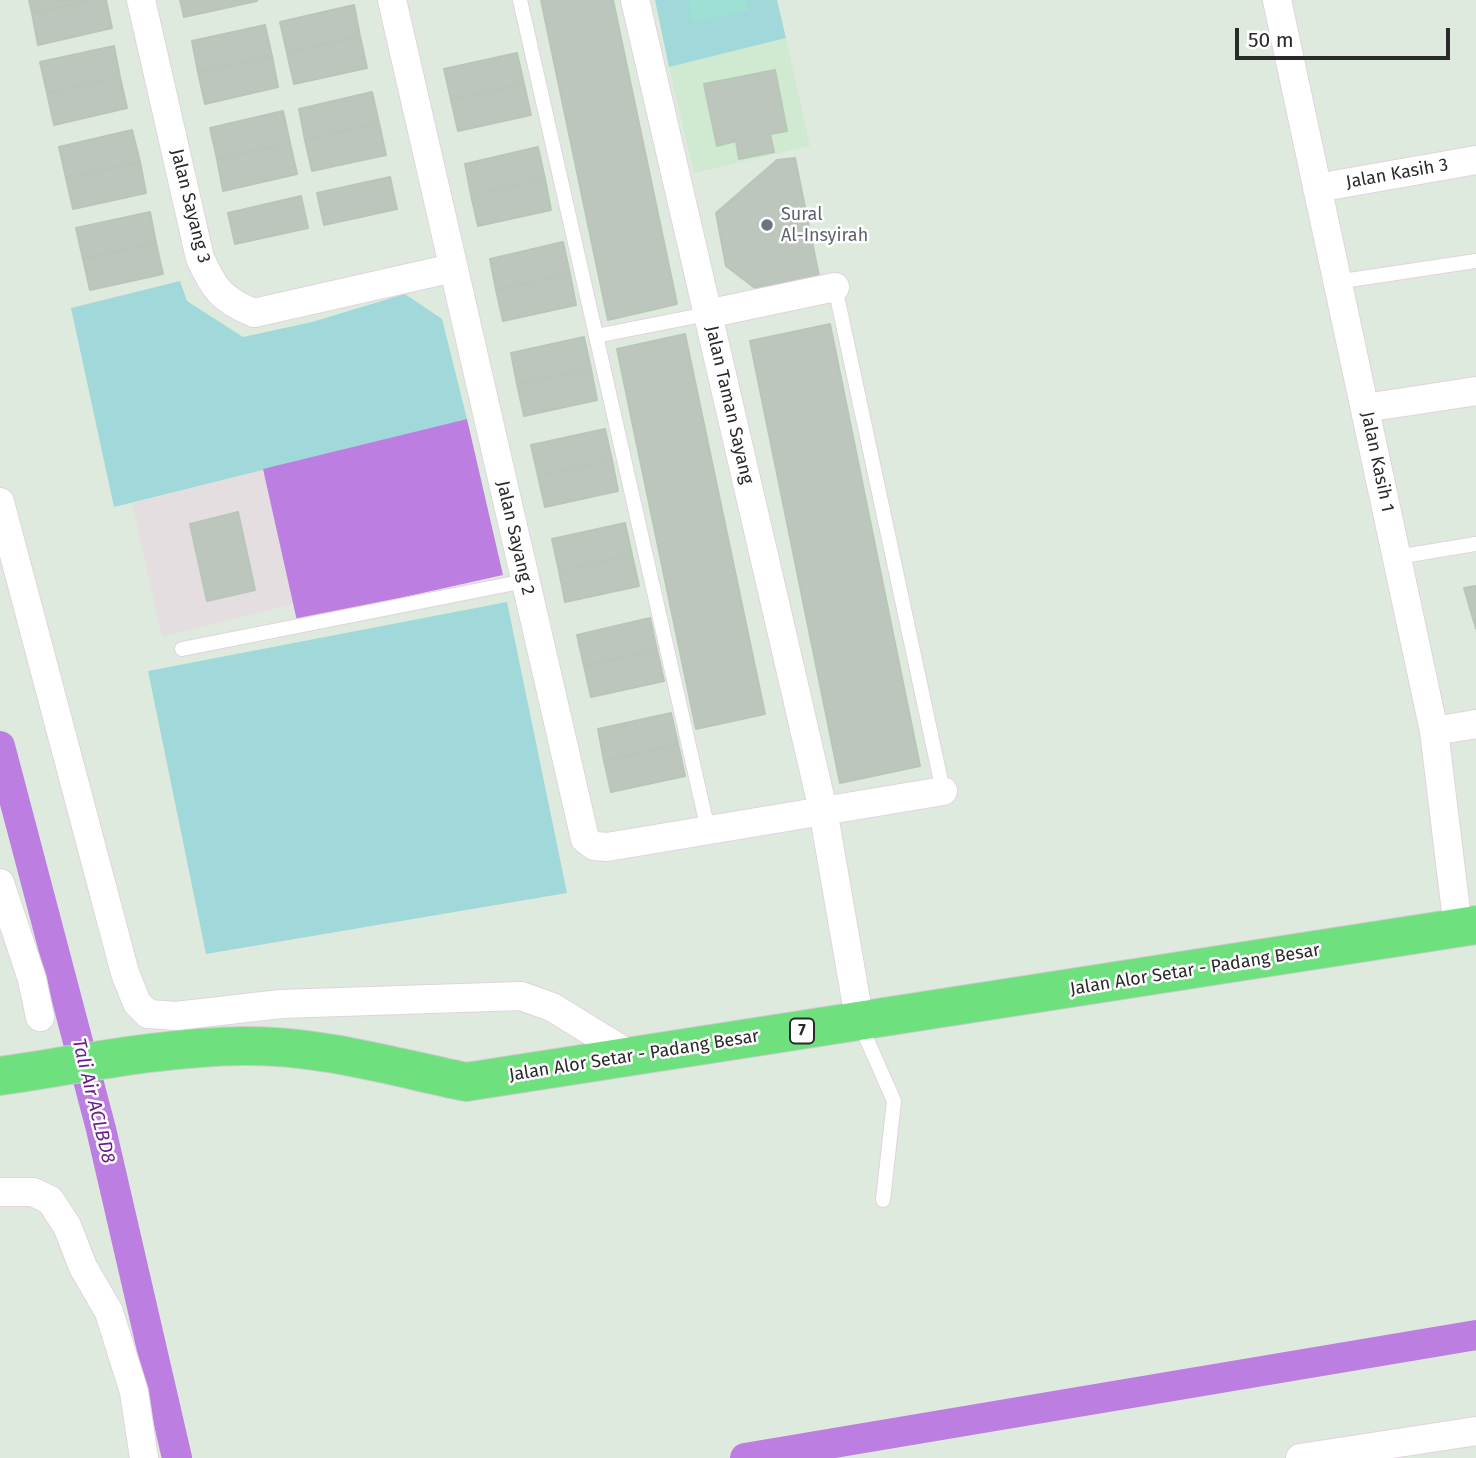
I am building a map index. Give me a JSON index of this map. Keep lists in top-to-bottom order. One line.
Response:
{"streets":{"main road":["Jalan Alor Setar - Padang Besar","7"],"street":["Jalan Kasih 3","Jalan Sayang 3","Jalan Taman Sayang","Jalan Kasih 1","Jalan Sayang 2"]},"crossings":[["Jalan Kasih 3","Jalan Kasih 1"],["Jalan Sayang 3","Jalan Sayang 2"],["Jalan Taman Sayang","Jalan Sayang 2"],["Jalan Taman Sayang","Jalan Alor Setar - Padang Besar"],["Jalan Kasih 1","Jalan Alor Setar - Padang Besar"]],"water":["Tali Air ACLBD8"],"places":["Sural Al-Insyirah"],"scale_bar":"50 m"}
